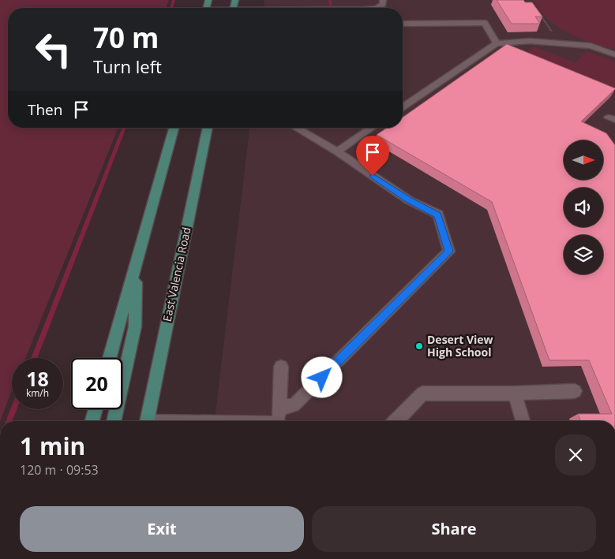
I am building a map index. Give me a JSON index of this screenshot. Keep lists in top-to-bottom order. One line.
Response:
{"streets":{"main road":["East Valencia Road"]},"places":["Desert View High School"],"north":"right","page":{"turn":["70 m","Turn left"],"then":"Then","speed":"18 km/h","limit":"20","heading":["1 min","120 m · 09:53"],"buttons":["Exit","Share"]}}
